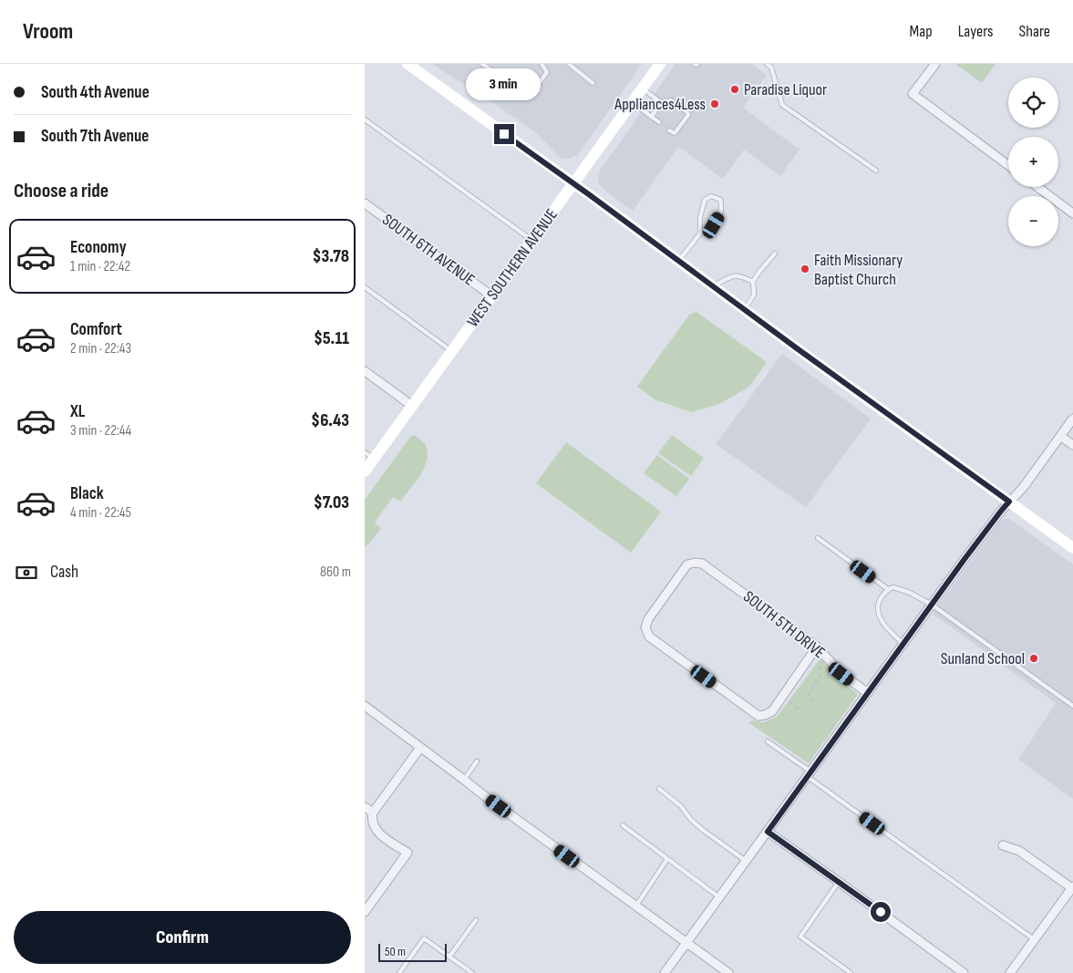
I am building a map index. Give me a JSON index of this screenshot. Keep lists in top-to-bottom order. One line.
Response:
{"streets":{"main road":["WEST SOUTHERN AVENUE"],"street":["SOUTH 6TH AVENUE","SOUTH 5TH DRIVE"]},"crossings":[["SOUTH 6TH AVENUE","WEST SOUTHERN AVENUE"]],"places":["Paradise Liquor","Appliances4Less","Faith Missionary Baptist Church","Sunland School"],"scale_bar":"50 m","page":{"header":"Vroom","nav":["Map","Layers","Share"],"banner":["South 4th Avenue","South 7th Avenue"],"bubble":"3 min","map_buttons":["+","−"],"heading":"Choose a ride","list":[{"name":"Economy","note":"1 min · 22:42","value":"$3.78"},{"name":"Comfort","note":"2 min · 22:43","value":"$5.11"},{"name":"XL","note":"3 min · 22:44","value":"$6.43"},{"name":"Black","note":"4 min · 22:45","value":"$7.03"}],"pay":["Cash","860 m"],"buttons":"Confirm","scale":"50 m"}}
